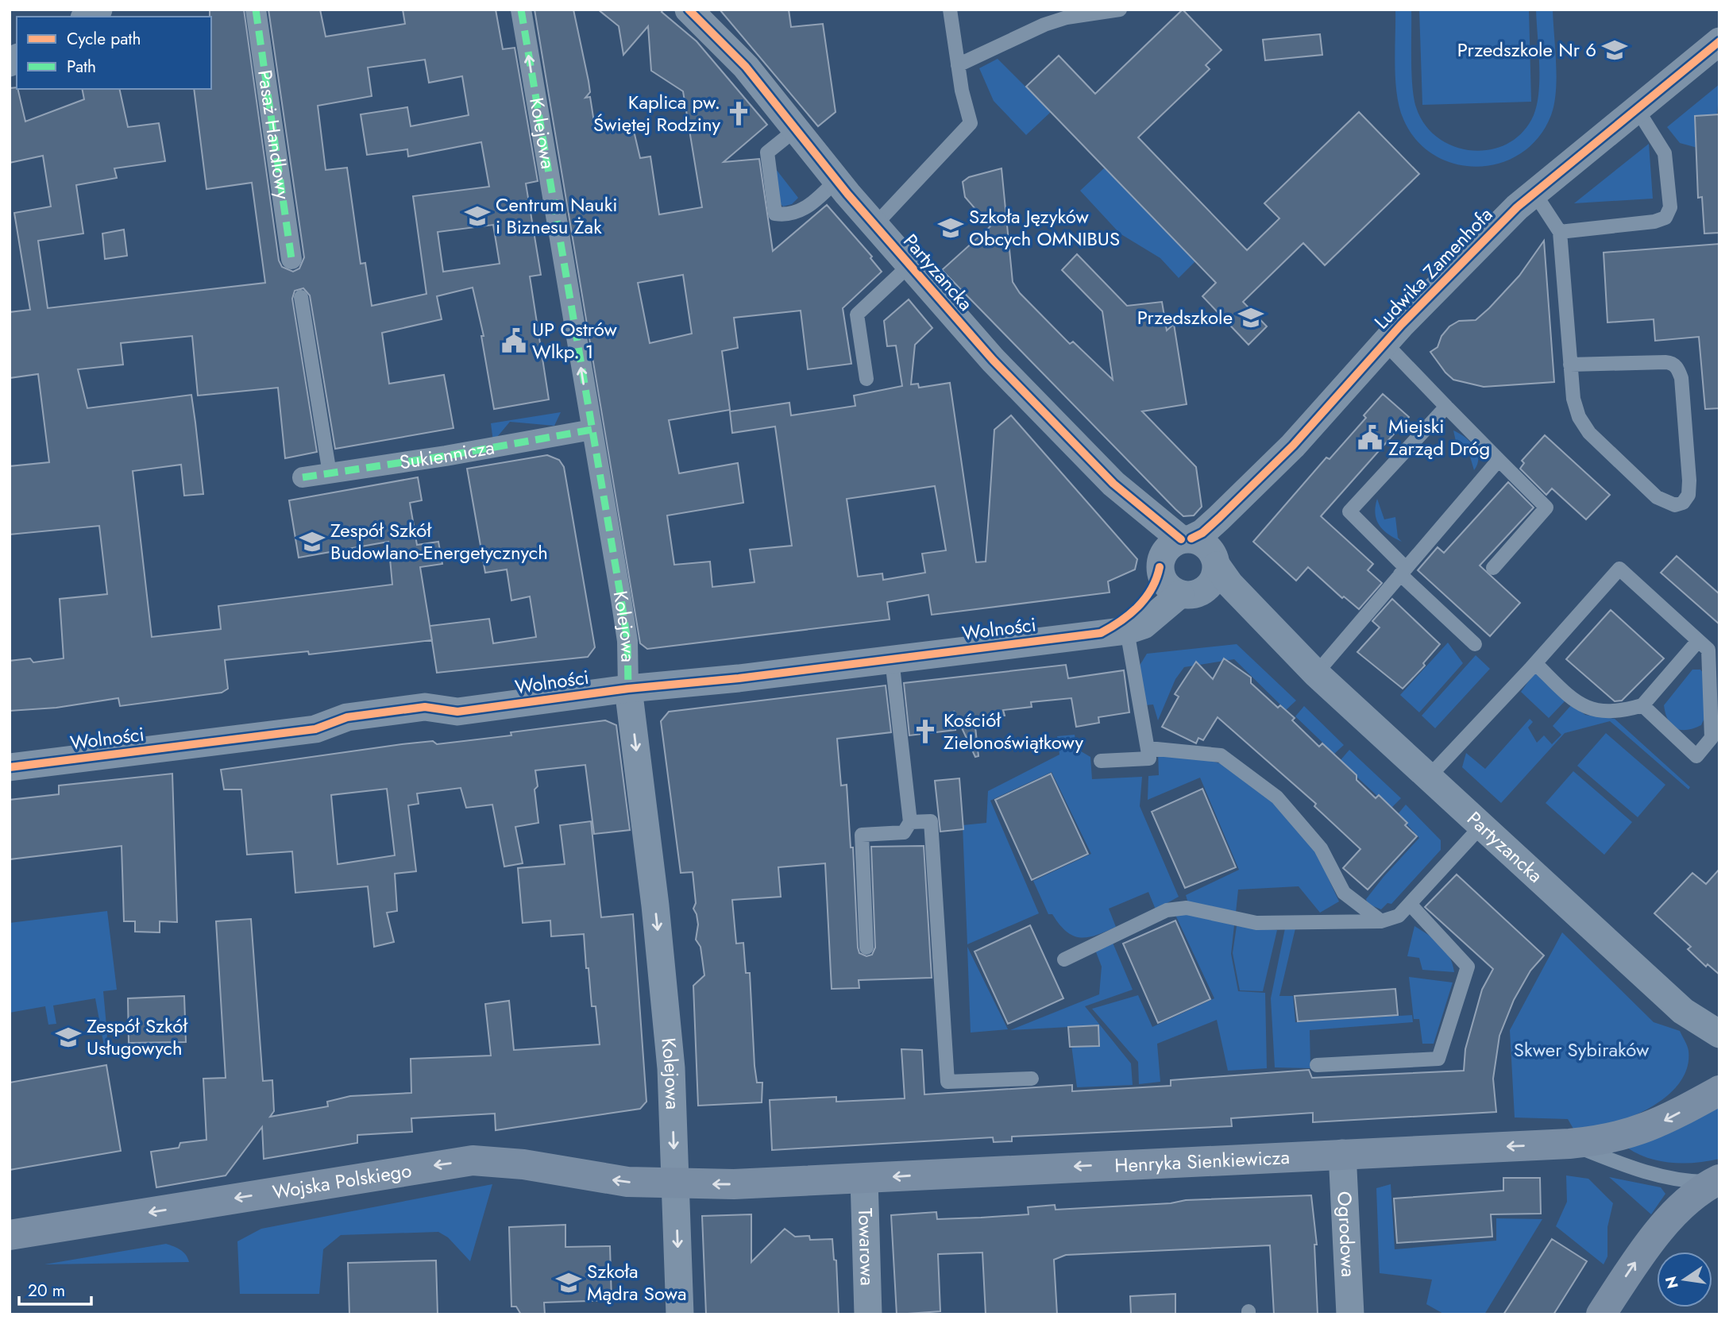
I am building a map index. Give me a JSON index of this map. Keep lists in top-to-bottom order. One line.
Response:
{"streets":{"main road":["Henryka Sienkiewicza","Wojska Polskiego"],"street":["Kolejowa","Pasaż Handlowy","Ludwika Zamenhofa","Partyzancka","Sukiennicza","Wolności","Ogrodowa","Towarowa"]},"crossings":[["Kolejowa","Sukiennicza"],["Kolejowa","Wolności"],["Kolejowa","Henryka Sienkiewicza"],["Kolejowa","Wojska Polskiego"],["Ludwika Zamenhofa","Partyzancka"],["Ludwika Zamenhofa","Wolności"],["Partyzancka","Wolności"],["Henryka Sienkiewicza","Wojska Polskiego"],["Henryka Sienkiewicza","Ogrodowa"],["Henryka Sienkiewicza","Towarowa"]],"one_way":["Henryka Sienkiewicza","Wojska Polskiego"],"parks":["Skwer Sybiraków"],"places":{"school or university":["Przedszkole Nr 6","Centrum Nauki i Biznesu Żak","Szkoła Języków Obcych OMNIBUS","Przedszkole","Zespół Szkół Budowlano-Energetycznych","Zespół Szkół Usługowych","Szkoła Mądra Sowa"],"church":["Kaplica pw. Świętej Rodziny","Kościół Zielonoświątkowy"],"public building":["UP Ostrów Wlkp. 1","Miejski Zarząd Dróg"]},"legend":["Cycle path","Path"],"scale_bar":"20 m","north":"left"}
